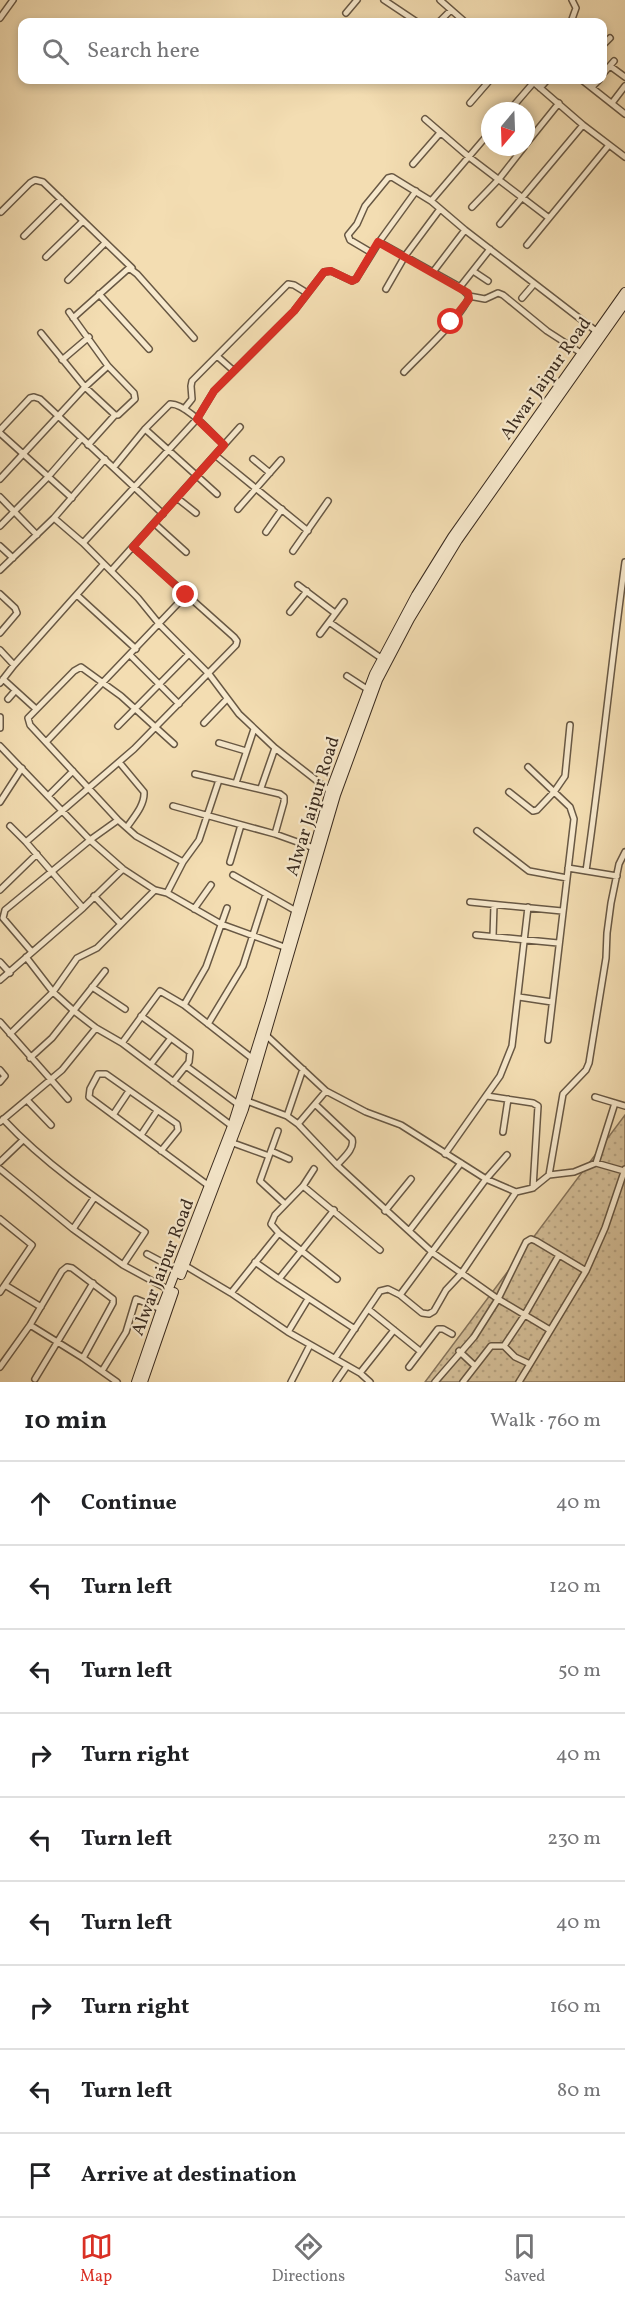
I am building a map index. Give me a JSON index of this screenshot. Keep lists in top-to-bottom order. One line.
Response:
{"streets":{"main road":["Alwar Jaipur Road"]},"north":"bottom","page":{"search":"Search here","heading":["10 min","Walk · 760 m"],"list":[["Continue","40 m"],["Turn left","120 m"],["Turn left","50 m"],["Turn right","40 m"],["Turn left","230 m"],["Turn left","40 m"],["Turn right","160 m"],["Turn left","80 m"],"Arrive at destination"],"nav":["Map","Directions","Saved"]}}
